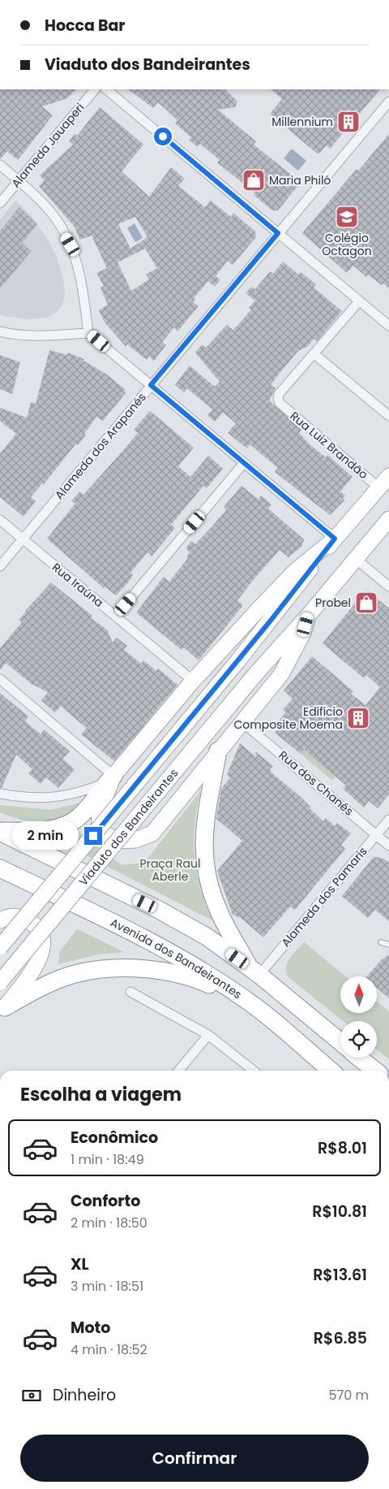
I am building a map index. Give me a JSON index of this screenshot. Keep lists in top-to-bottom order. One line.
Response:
{"streets":{"highway":["Avenida dos Bandeirantes"],"main road":["Viaduto dos Bandeirantes"],"street":["Alameda Jauaperi","Rua Luiz Brandão","Alameda dos Arapanés","Rua Iraúna","Rua dos Chanés","Alameda dos Pamaris"]},"crossings":[["Alameda dos Arapanés","Rua Iraúna"],["Rua dos Chanés","Alameda dos Pamaris"]],"parks":["Praça Raul Aberle"],"places":{"building":["Millennium","Edifício Composite Moema"],"shop":["Maria Philó","Probel"],"school or university":["Colégio Octagon"]},"north":"top","page":{"banner":["Hocca Bar","Viaduto dos Bandeirantes"],"bubble":"2 min","heading":"Escolha a viagem","list":[{"name":"Econômico","note":"1 min · 18:49","value":"R$8.01"},{"name":"Conforto","note":"2 min · 18:50","value":"R$10.81"},{"name":"XL","note":"3 min · 18:51","value":"R$13.61"},{"name":"Moto","note":"4 min · 18:52","value":"R$6.85"}],"pay":["Dinheiro","570 m"],"buttons":"Confirmar"}}
